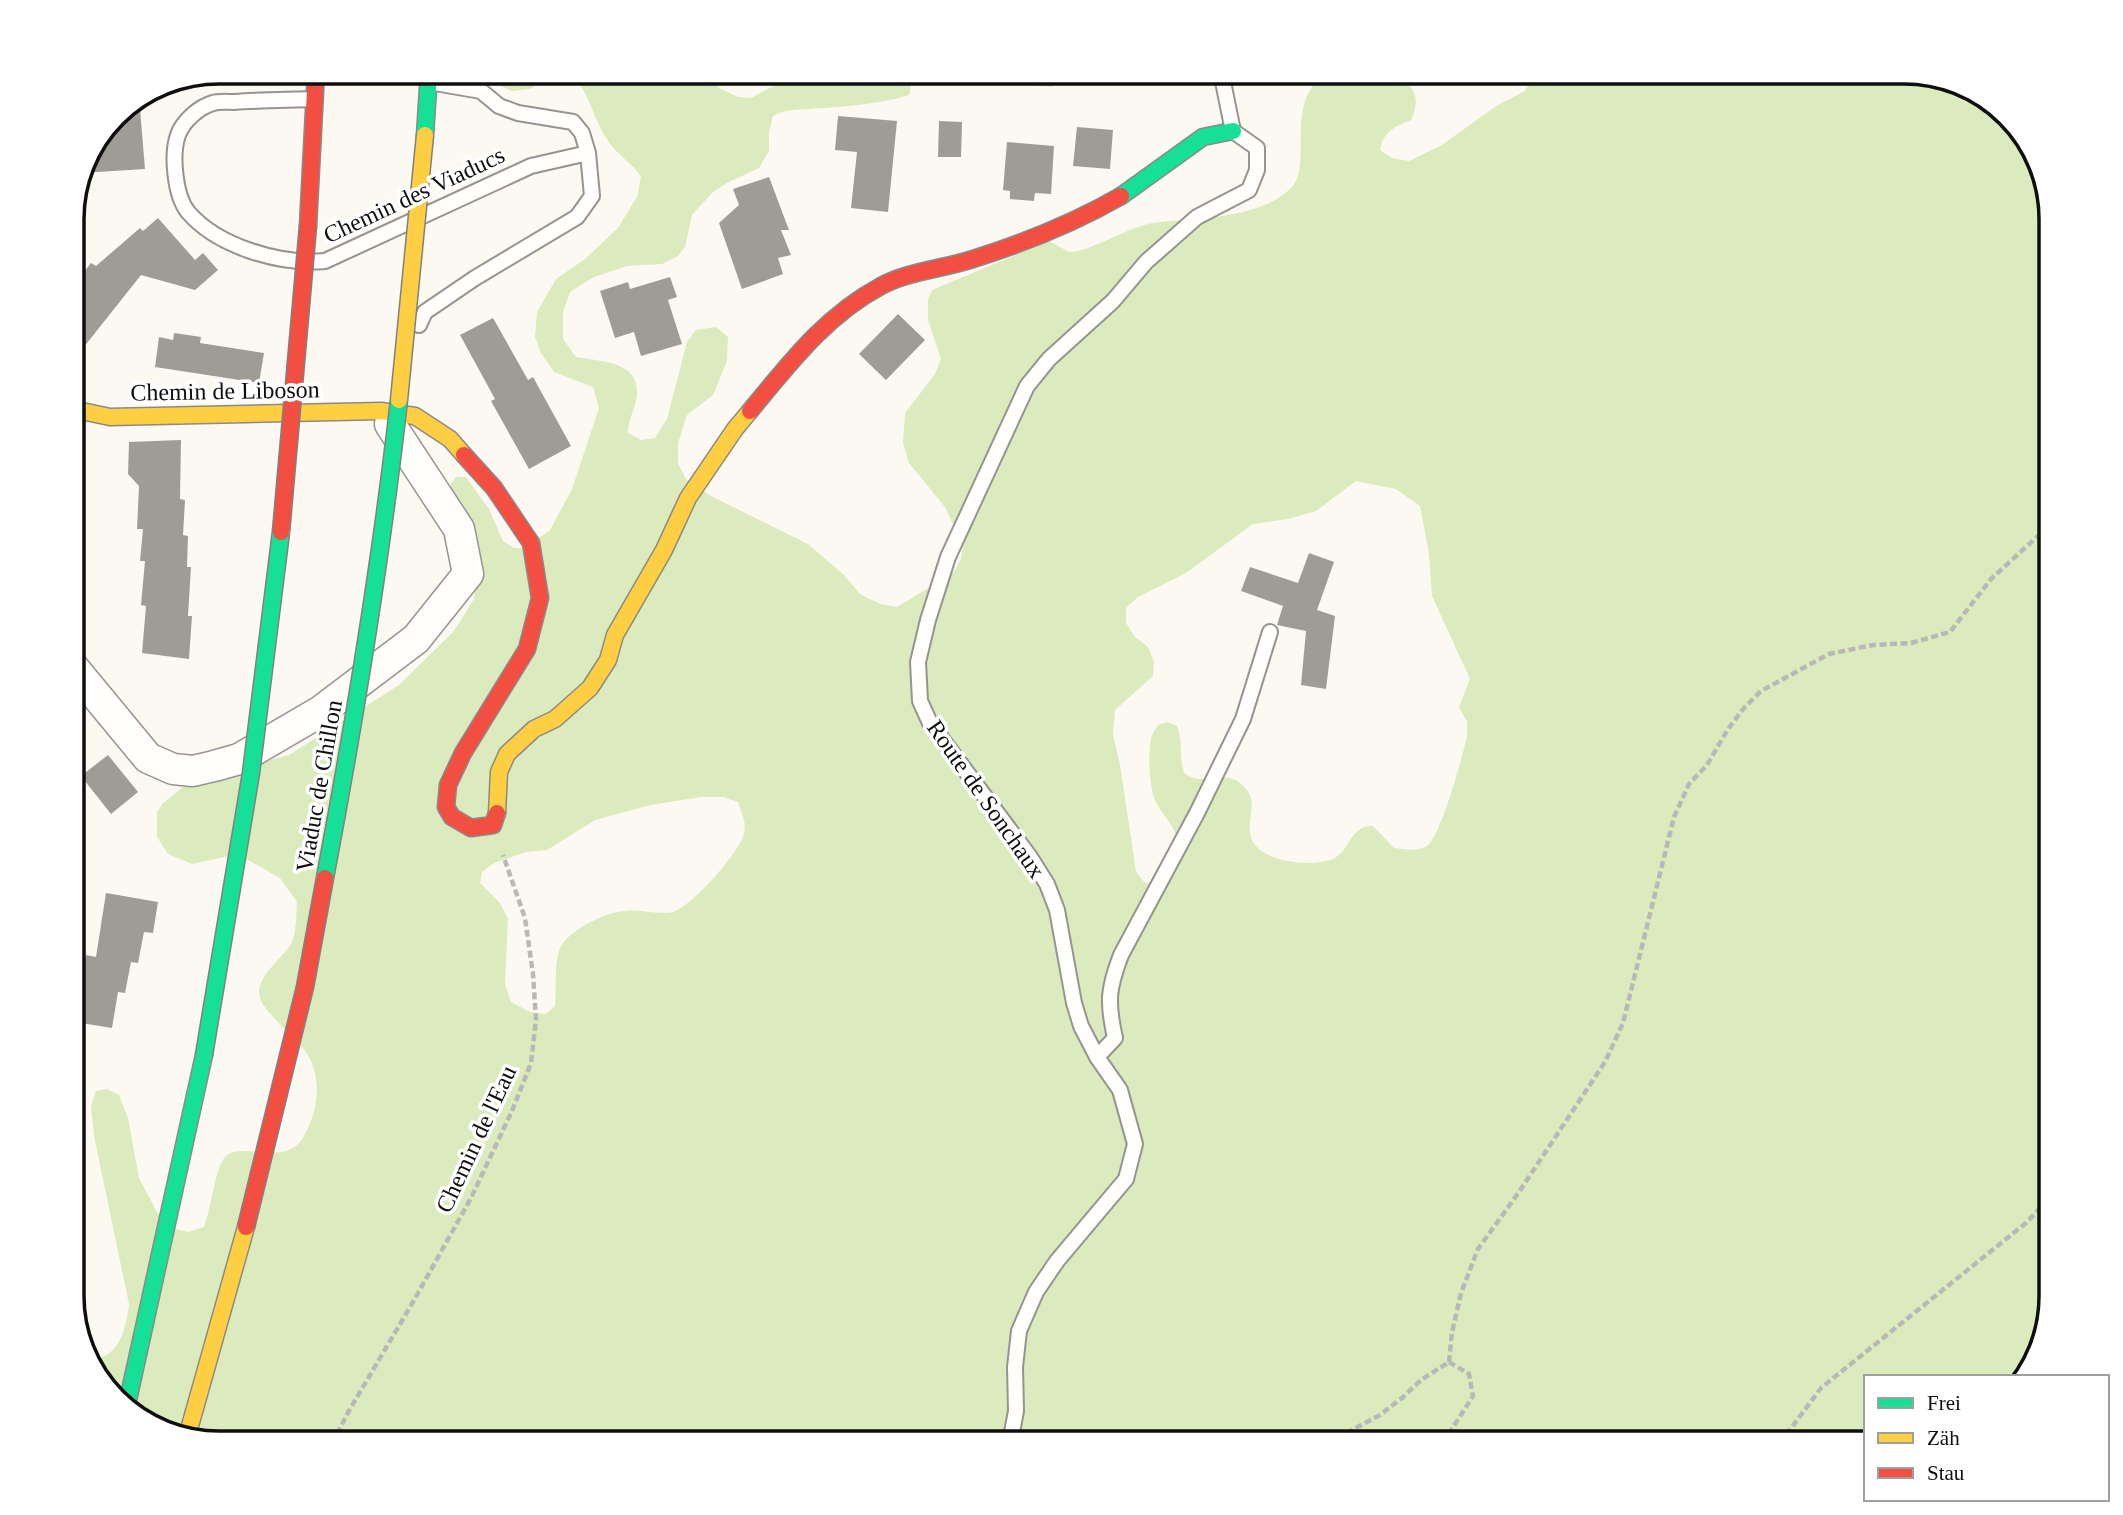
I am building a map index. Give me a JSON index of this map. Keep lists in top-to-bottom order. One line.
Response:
{"streets":{"main road":["Chemin de Liboson","Viaduc de Chillon"],"lane":["Chemin des Viaducs","Route de Sonchaux"],"path":["Chemin de l'Eau"]},"crossings":[["Chemin des Viaducs","Chemin de Liboson"]],"legend":["Frei","Zäh","Stau"]}
